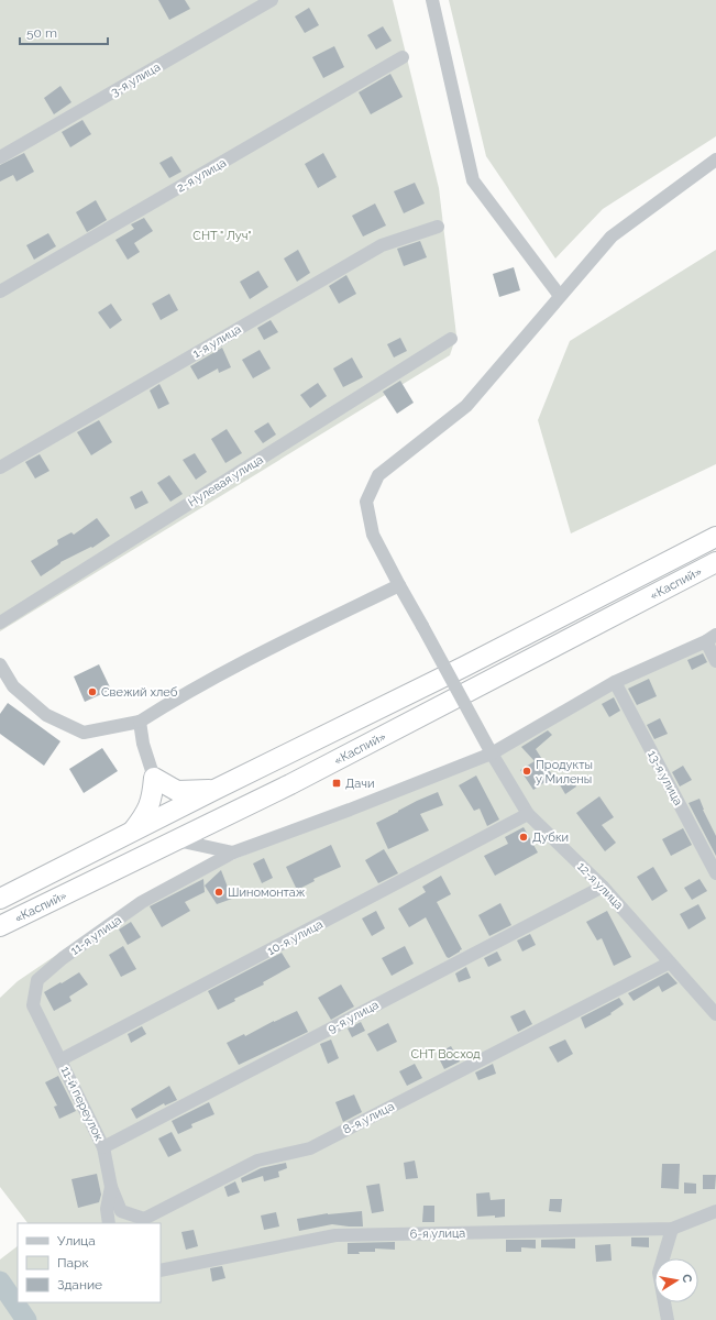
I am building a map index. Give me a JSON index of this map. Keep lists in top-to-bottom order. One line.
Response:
{"streets":{"highway":["«Каспий»"],"street":["3-я улица","2-я улица","1-я улица","Нулевая улица","13-я улица","12-я улица","11-я улица","10-я улица","9-я улица","11-й переулок","8-я улица","6-я улица"]},"crossings":[["13-я улица","11-я улица"],["12-я улица","11-я улица"],["12-я улица","10-я улица"],["12-я улица","9-я улица"],["12-я улица","8-я улица"],["11-я улица","10-я улица"],["11-я улица","11-й переулок"],["10-я улица","11-й переулок"],["9-я улица","11-й переулок"],["9-я улица","8-я улица"],["11-й переулок","8-я улица"]],"parks":["СНТ \" Луч\"","СНТ Восход"],"places":{"other":["Свежий хлеб","Продукты у Милены","Дубки","Шиномонтаж"],"transit":["Дачи"]},"legend":["Улица","Парк","Здание"],"scale_bar":"50 m","north":"right"}
